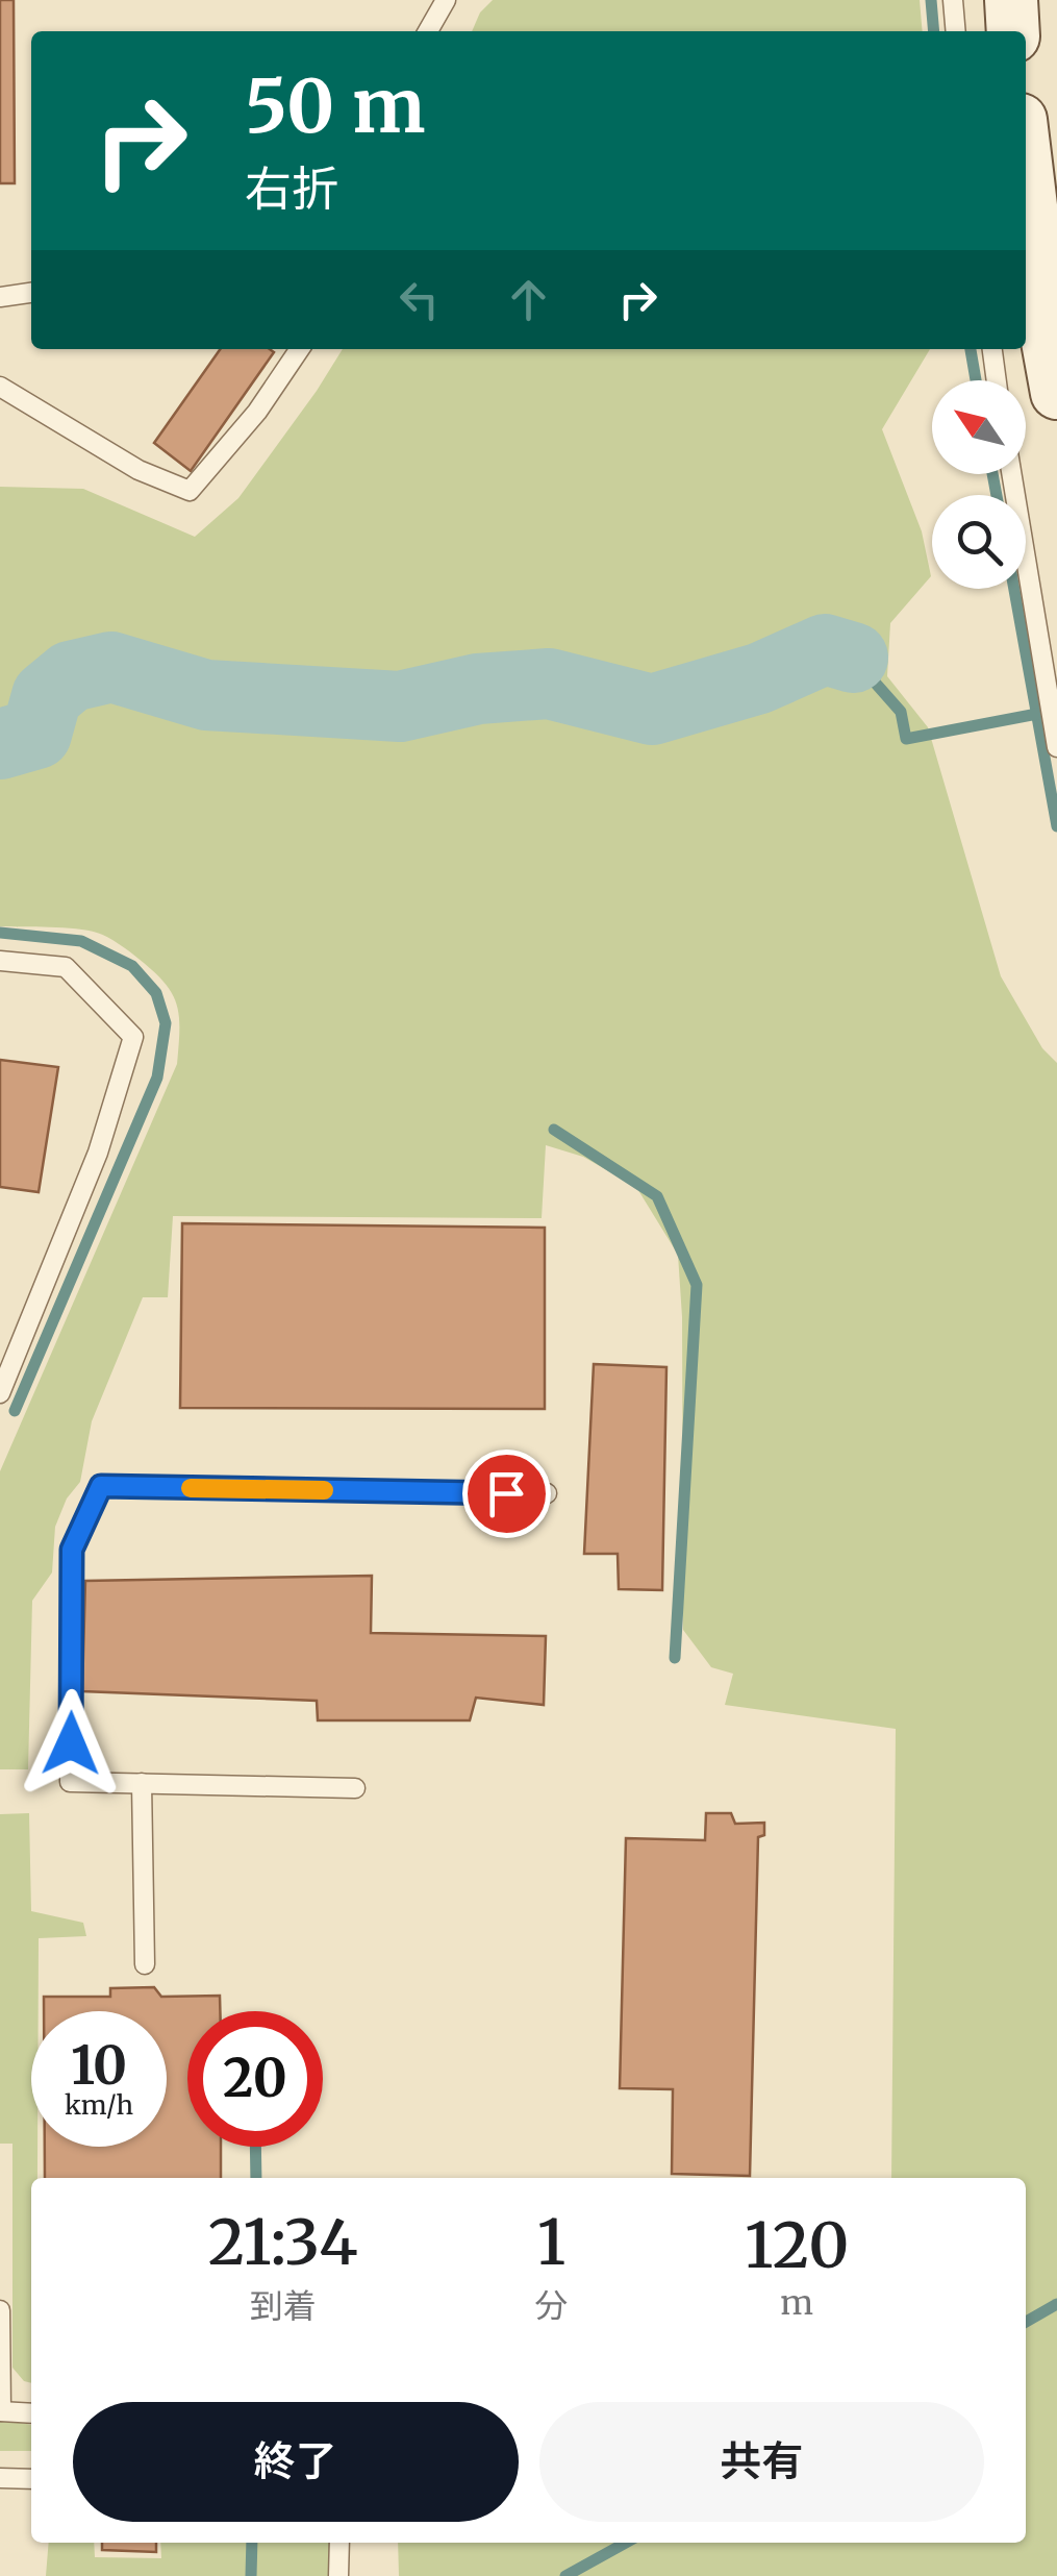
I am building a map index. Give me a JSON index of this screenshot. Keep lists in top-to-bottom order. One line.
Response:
{"north":"top left","page":{"turn":["50 m","右折"],"speed":"10 km/h","limit":"20","eta":["21:34","到着","1","分","120","m"],"buttons":["終了","共有"]}}
